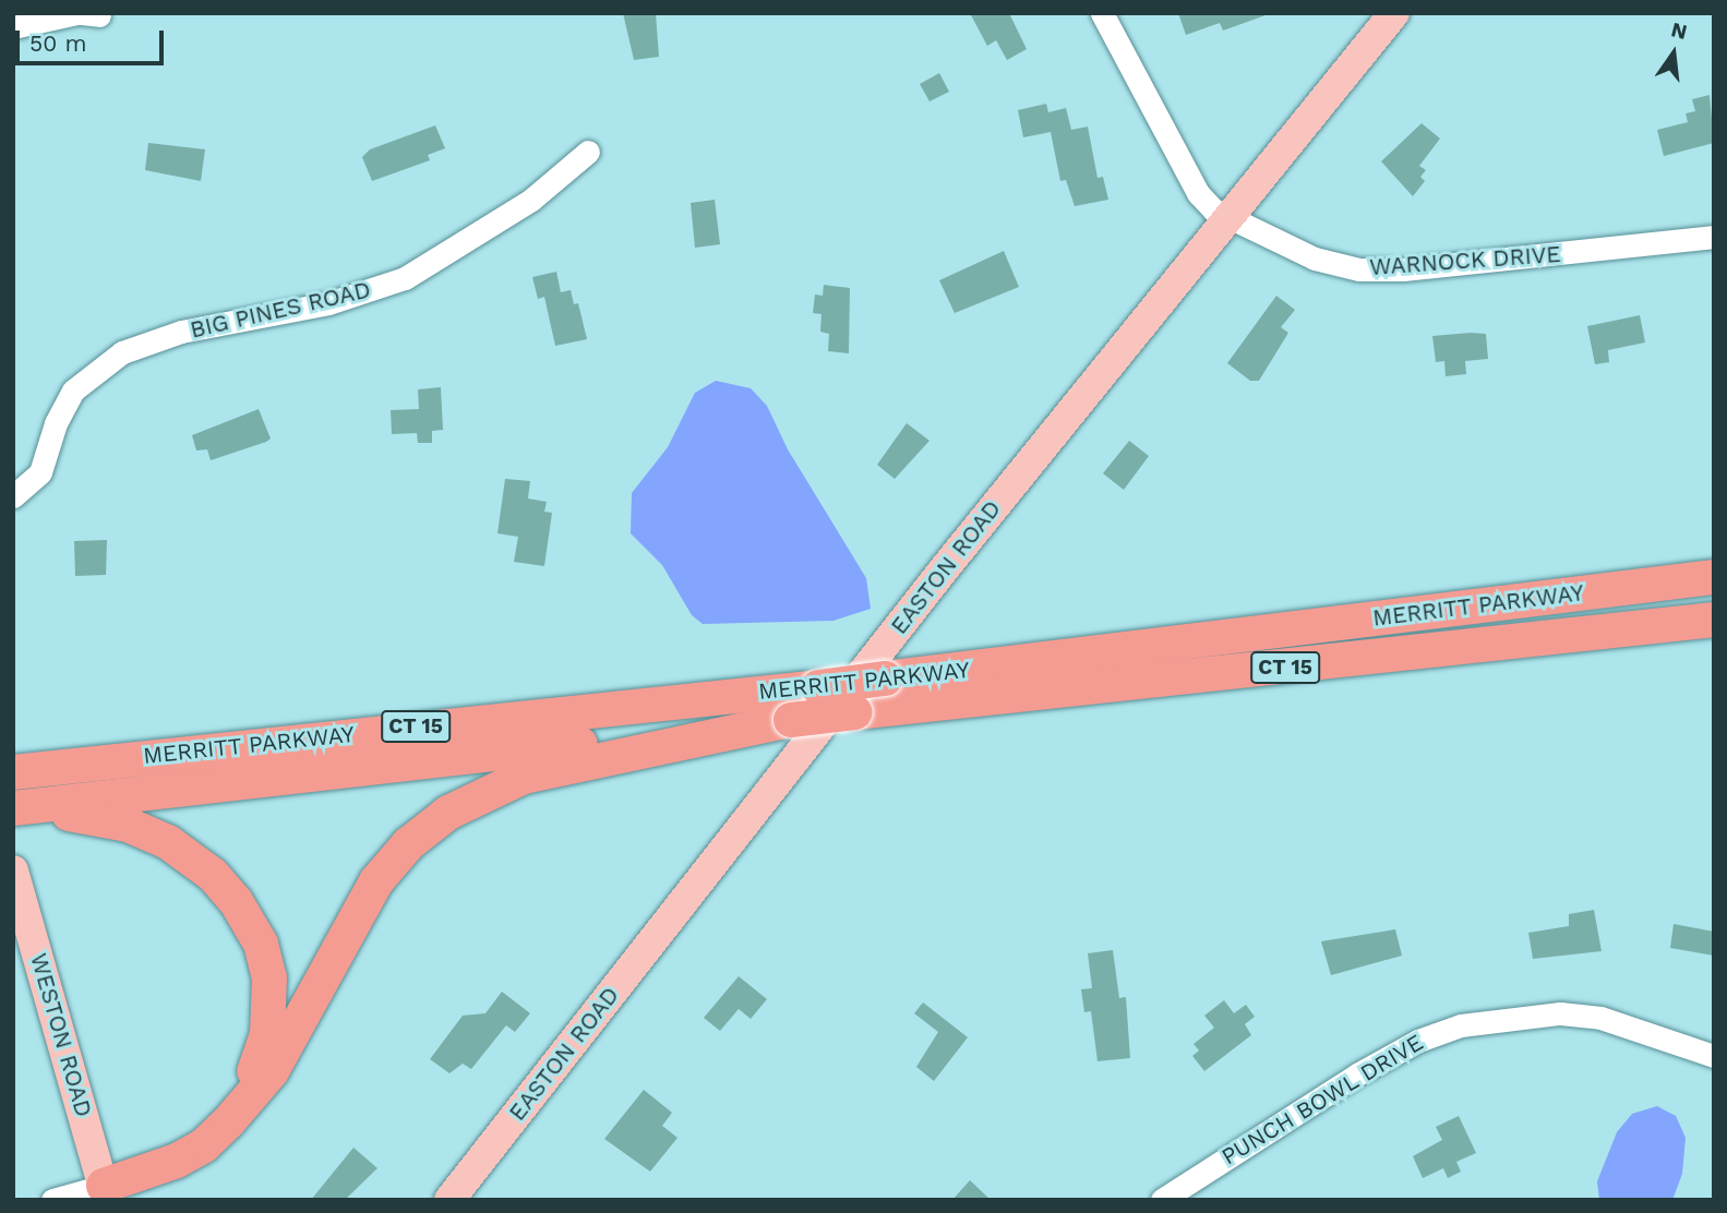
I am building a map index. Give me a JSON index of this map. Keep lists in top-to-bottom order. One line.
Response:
{"streets":{"highway":["MERRITT PARKWAY","CT 15"],"main road":["EASTON ROAD","WESTON ROAD"],"street":["WARNOCK DRIVE","BIG PINES ROAD","PUNCH BOWL DRIVE"]},"crossings":[["WARNOCK DRIVE","EASTON ROAD"]],"scale_bar":"50 m","north":"top"}
